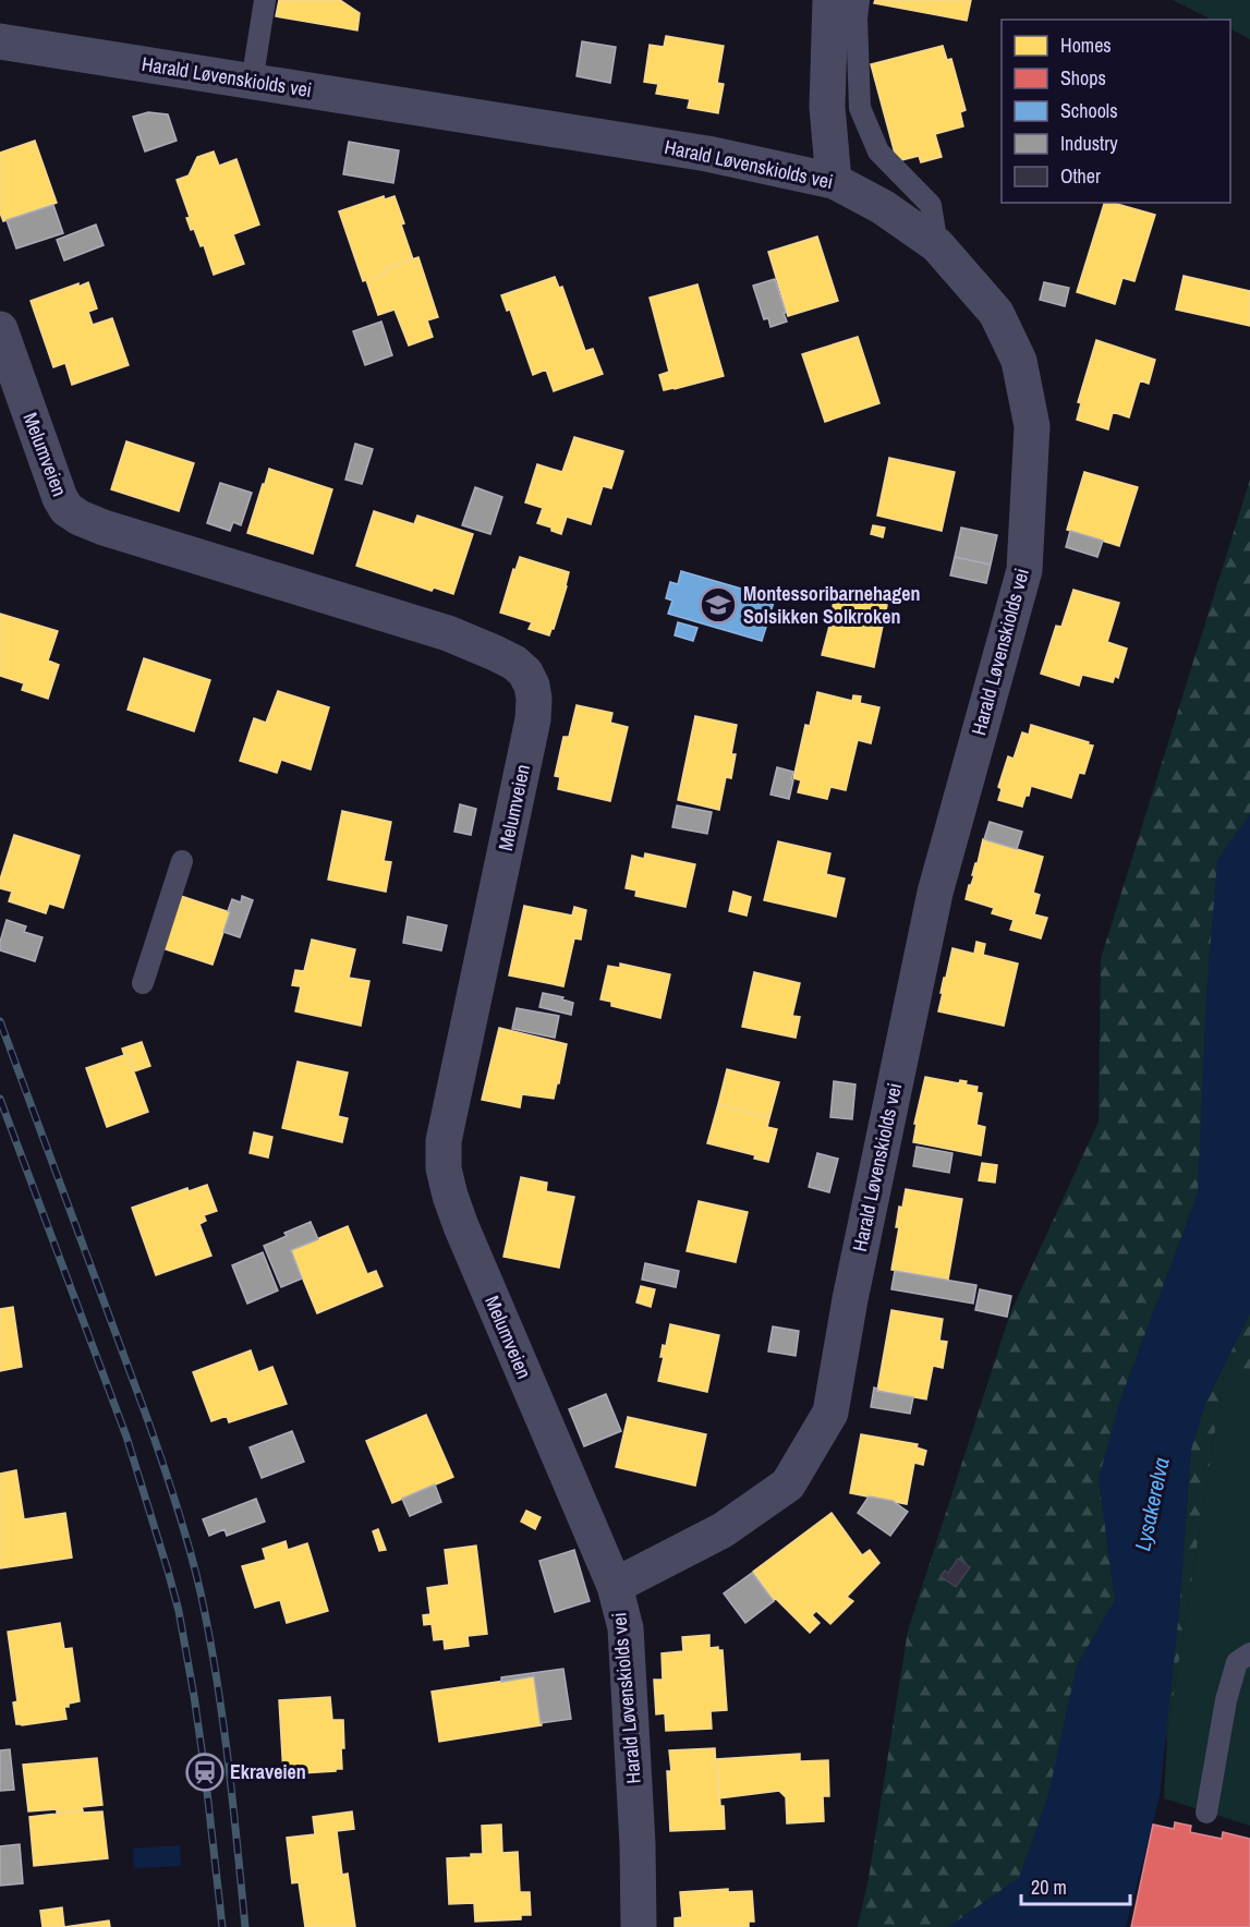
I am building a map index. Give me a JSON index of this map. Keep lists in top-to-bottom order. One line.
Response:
{"streets":{"street":["Harald Løvenskiolds vei","Melumveien"]},"crossings":[["Harald Løvenskiolds vei","Melumveien"]],"water":["Lysakerelva"],"places":{"school or university":["Montessoribarnehagen Solsikken Solkroken"],"station":["Ekraveien"]},"legend":["Homes","Shops","Schools","Industry","Other"],"scale_bar":"20 m"}
